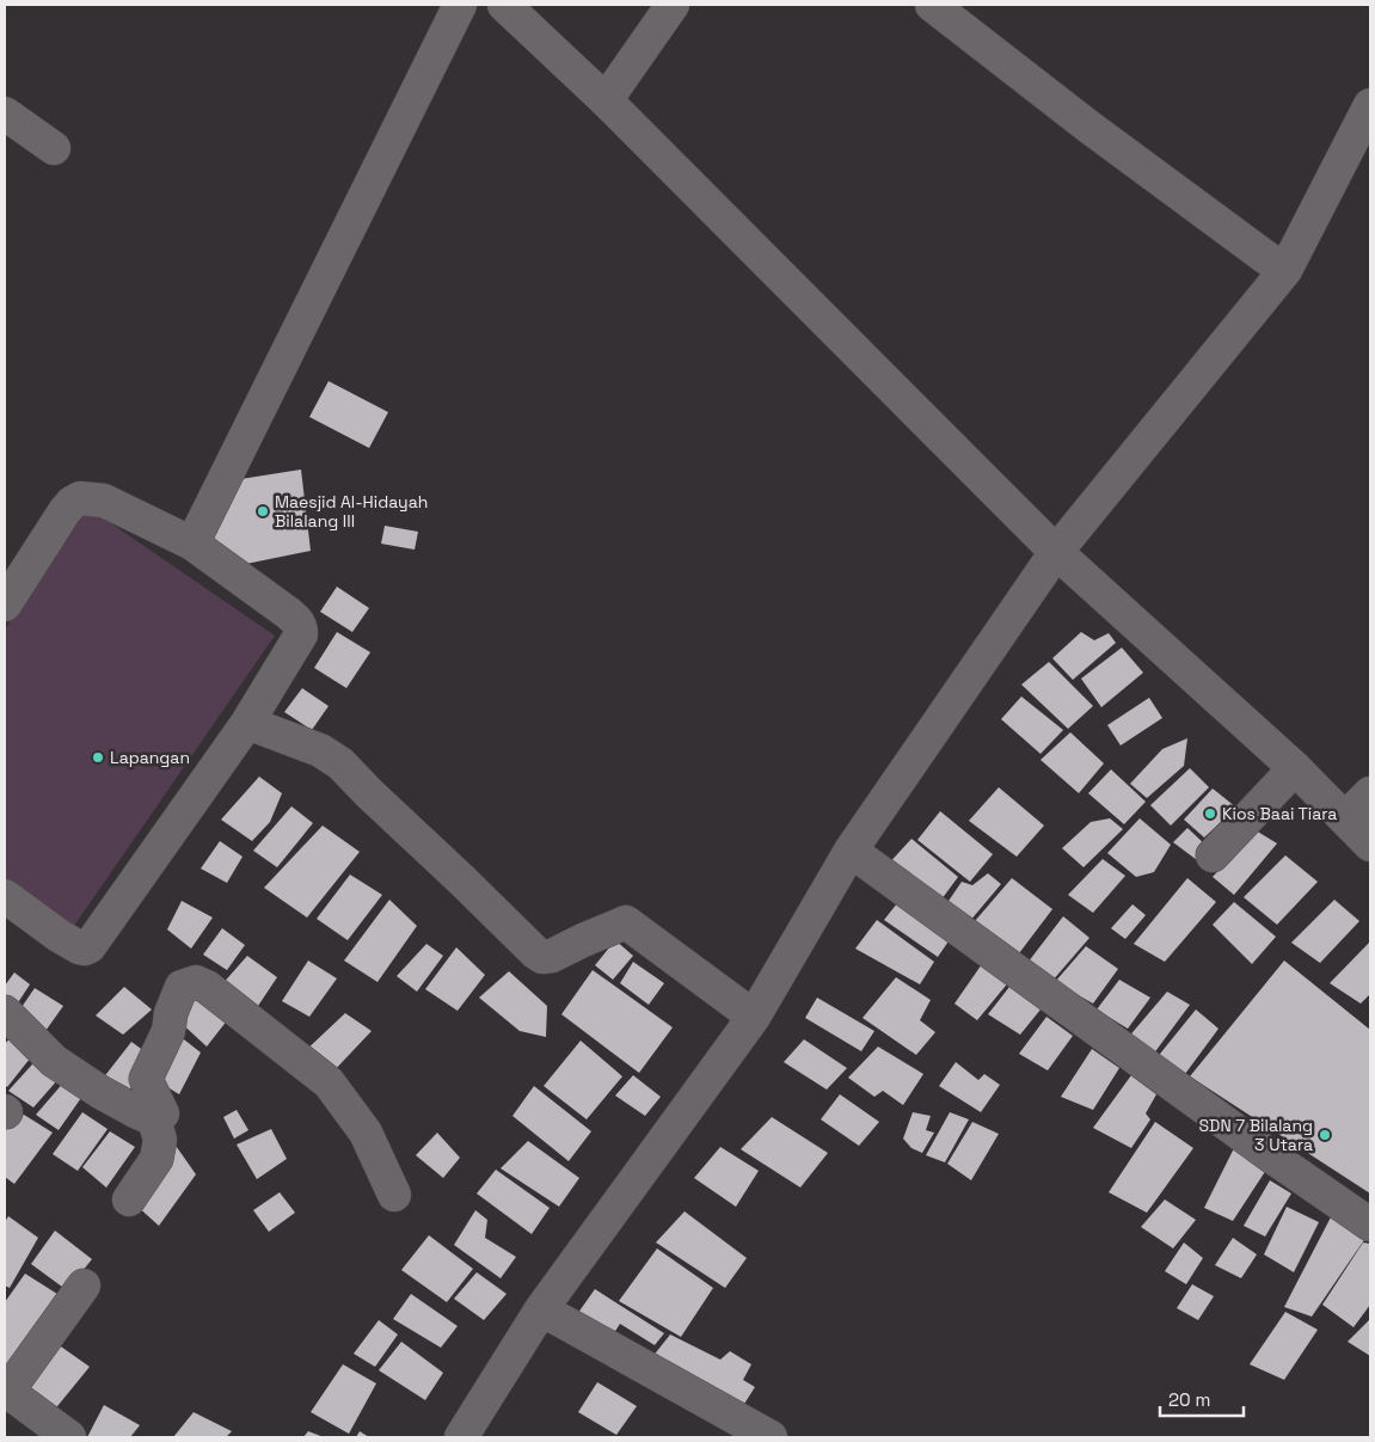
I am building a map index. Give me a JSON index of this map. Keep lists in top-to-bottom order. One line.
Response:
{"places":["Maesjid Al-Hidayah Bilalang III","Lapangan","Kios Baai Tiara","SDN 7 Bilalang 3 Utara"],"scale_bar":"20 m"}
